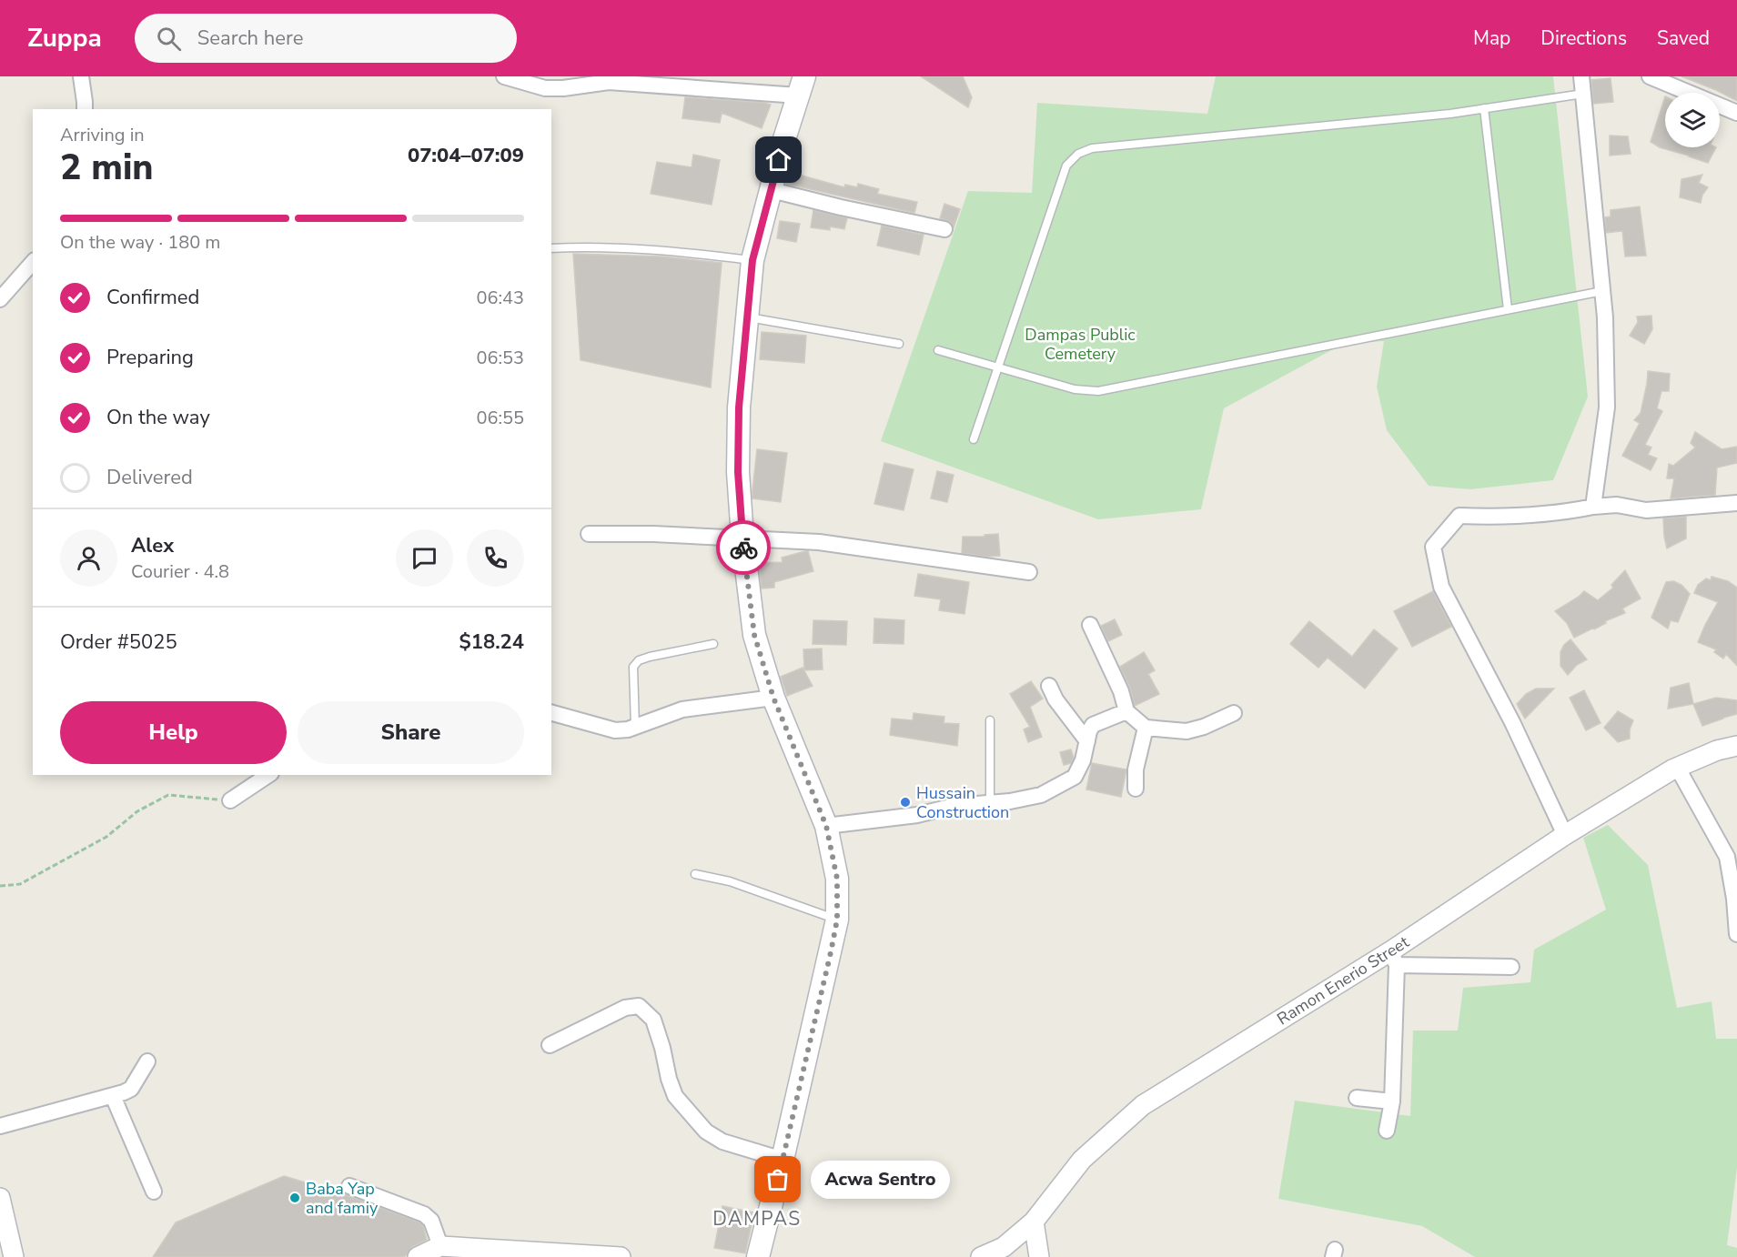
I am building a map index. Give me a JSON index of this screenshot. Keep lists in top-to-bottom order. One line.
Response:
{"streets":{"street":["Ramon Enerio Street"]},"districts":["DAMPAS"],"parks":["Dampas Public Cemetery"],"places":["Hussain Construction","Acwa Sentro","Baba Yap and famiy"],"page":{"header":"Zuppa","search":"Search here","nav":["Map","Directions","Saved"],"heading":["2 min","Arriving in","07:04–07:09"],"panel":["Alex","Courier · 4.8","Order #5025","$18.24"],"bar":"On the way · 180 m","list":[["Confirmed","06:43"],["Preparing","06:53"],["On the way","06:55"],"Delivered"],"buttons":["Help","Share"],"bubble":"Acwa Sentro"}}
